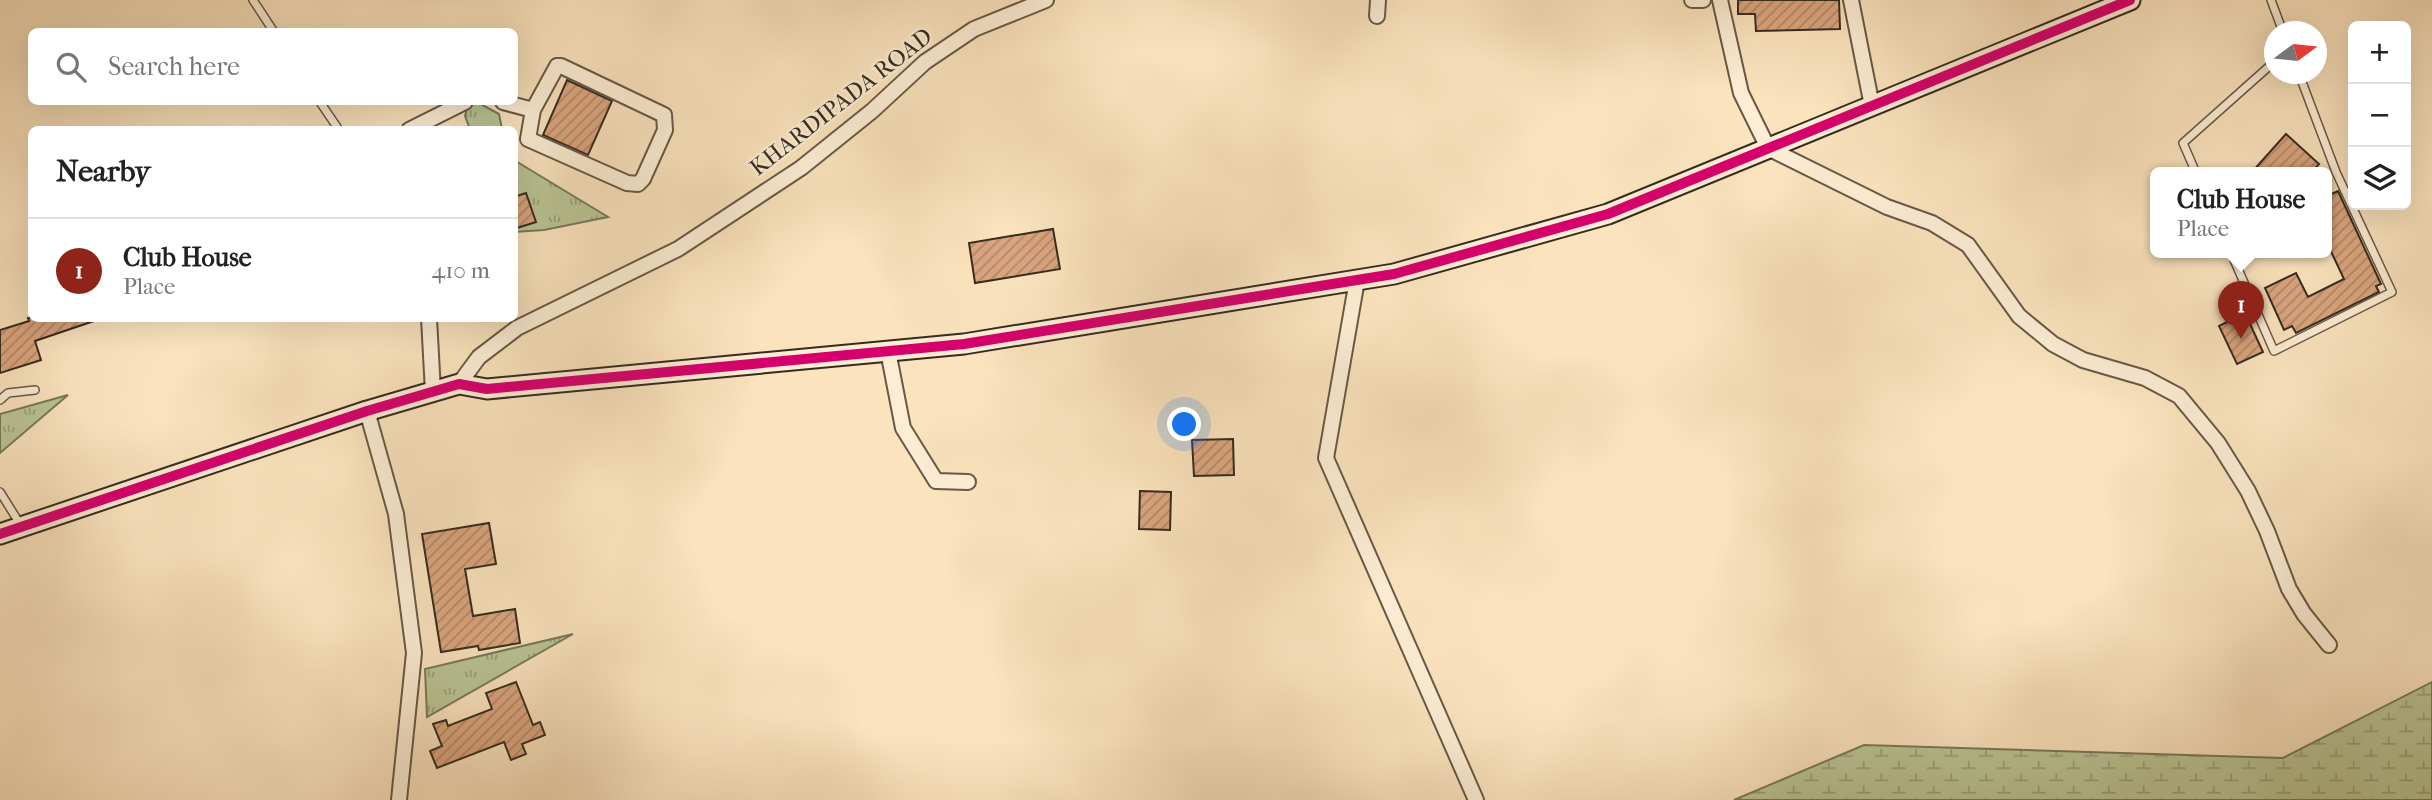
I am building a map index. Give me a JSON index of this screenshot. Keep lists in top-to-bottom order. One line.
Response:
{"streets":{"street":["KHARDIPADA ROAD"]},"north":"right","page":{"map_buttons":["+","−"],"search":"Search here","heading":"Nearby","popup":["Club House","Place"],"list":[{"mark":"1","name":"Club House","note":"Place","value":"410 m"}],"pins":"1"}}
